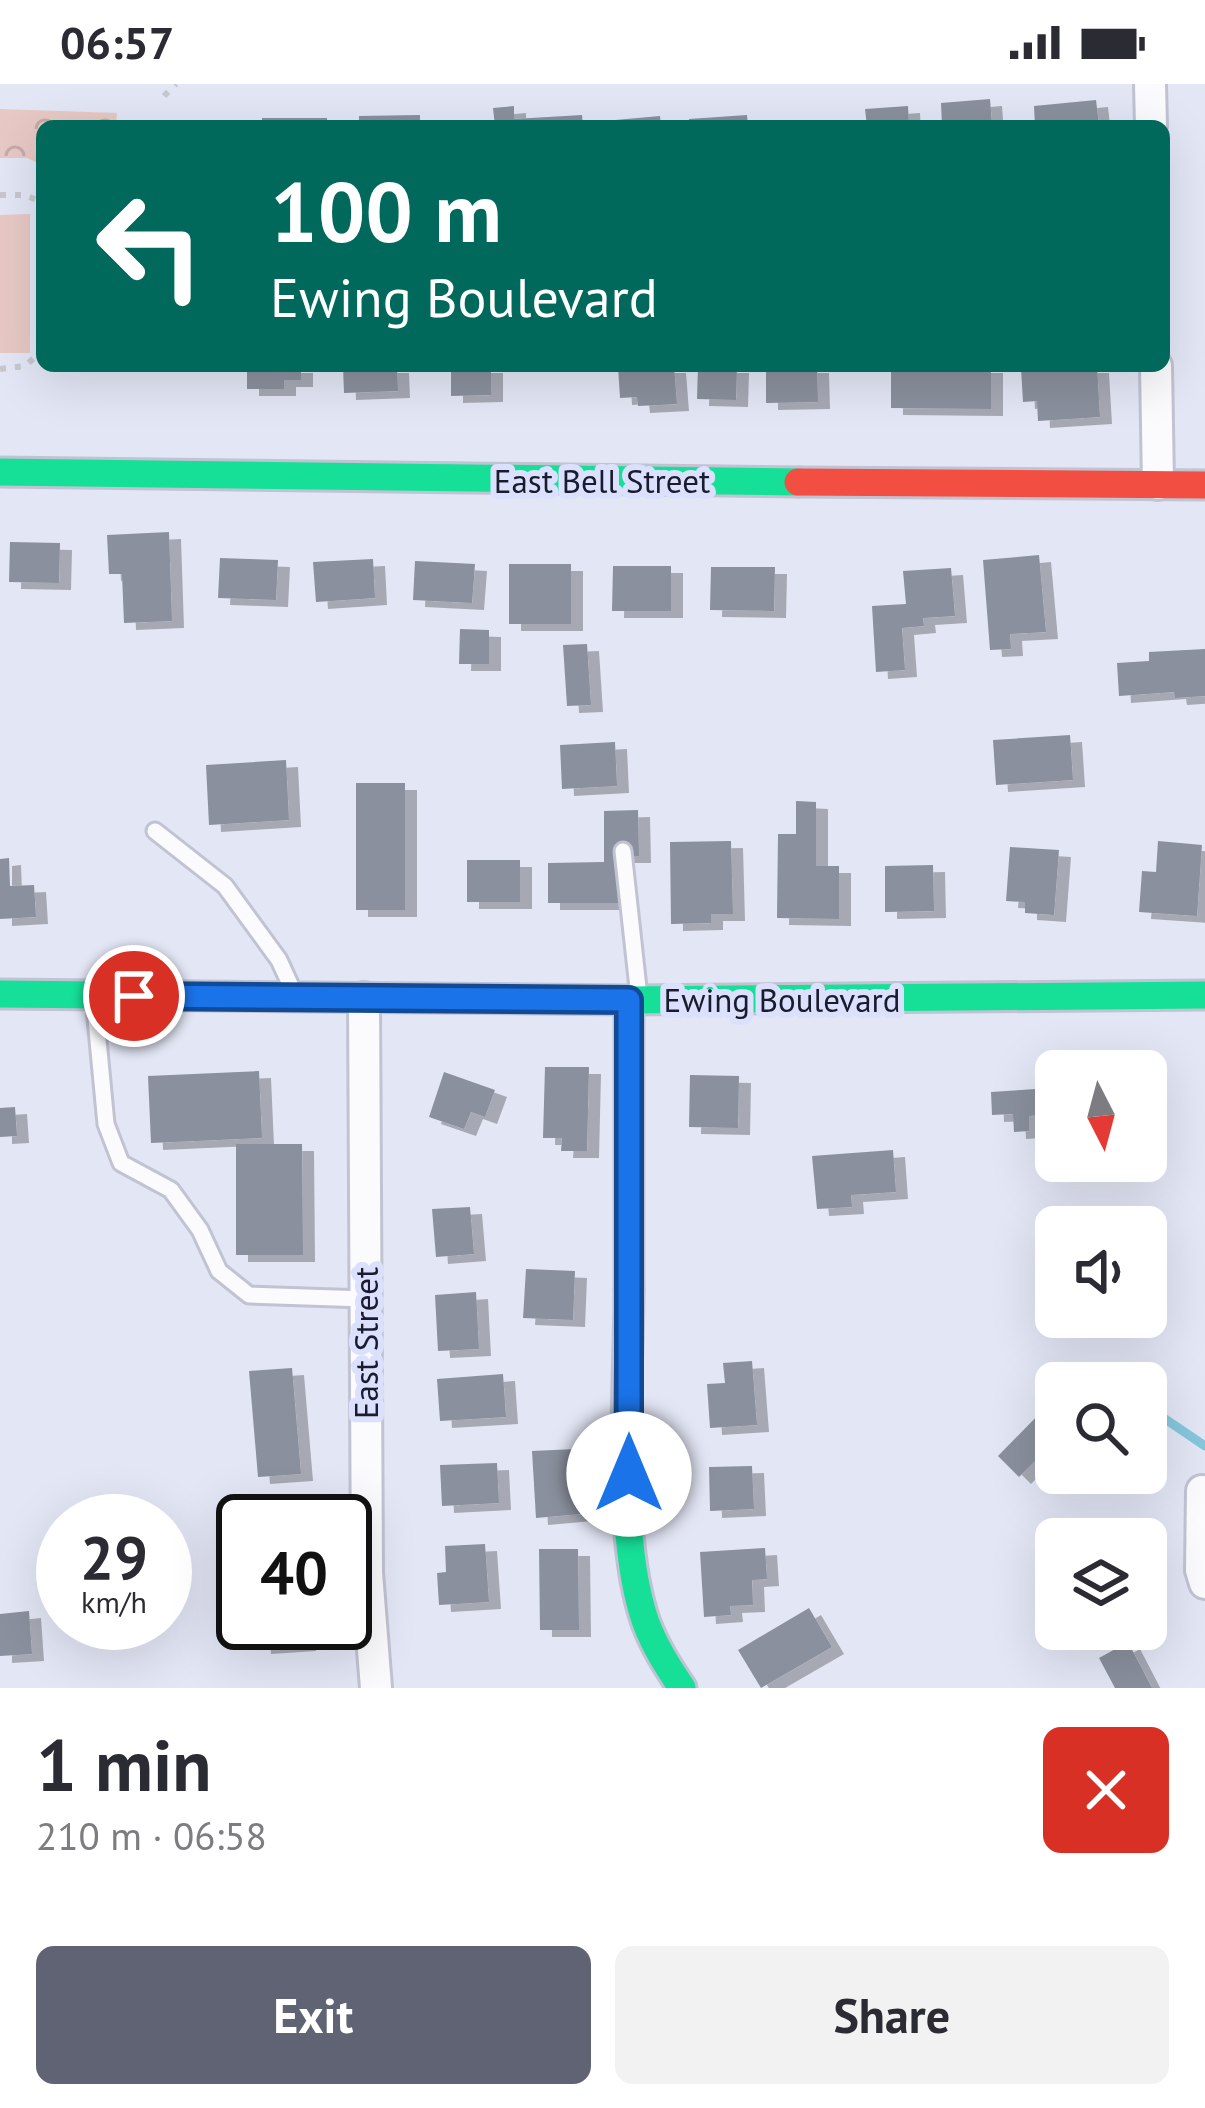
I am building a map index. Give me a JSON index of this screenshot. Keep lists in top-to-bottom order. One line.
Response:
{"streets":{"street":["East Bell Street","Ewing Boulevard","East Street"]},"crossings":[["Ewing Boulevard","East Street"]],"north":"bottom","page":{"status":"06:57","turn":["100 m","Ewing Boulevard"],"speed":"29 km/h","limit":"40","heading":["1 min","210 m · 06:58"],"buttons":["Exit","Share"]}}
